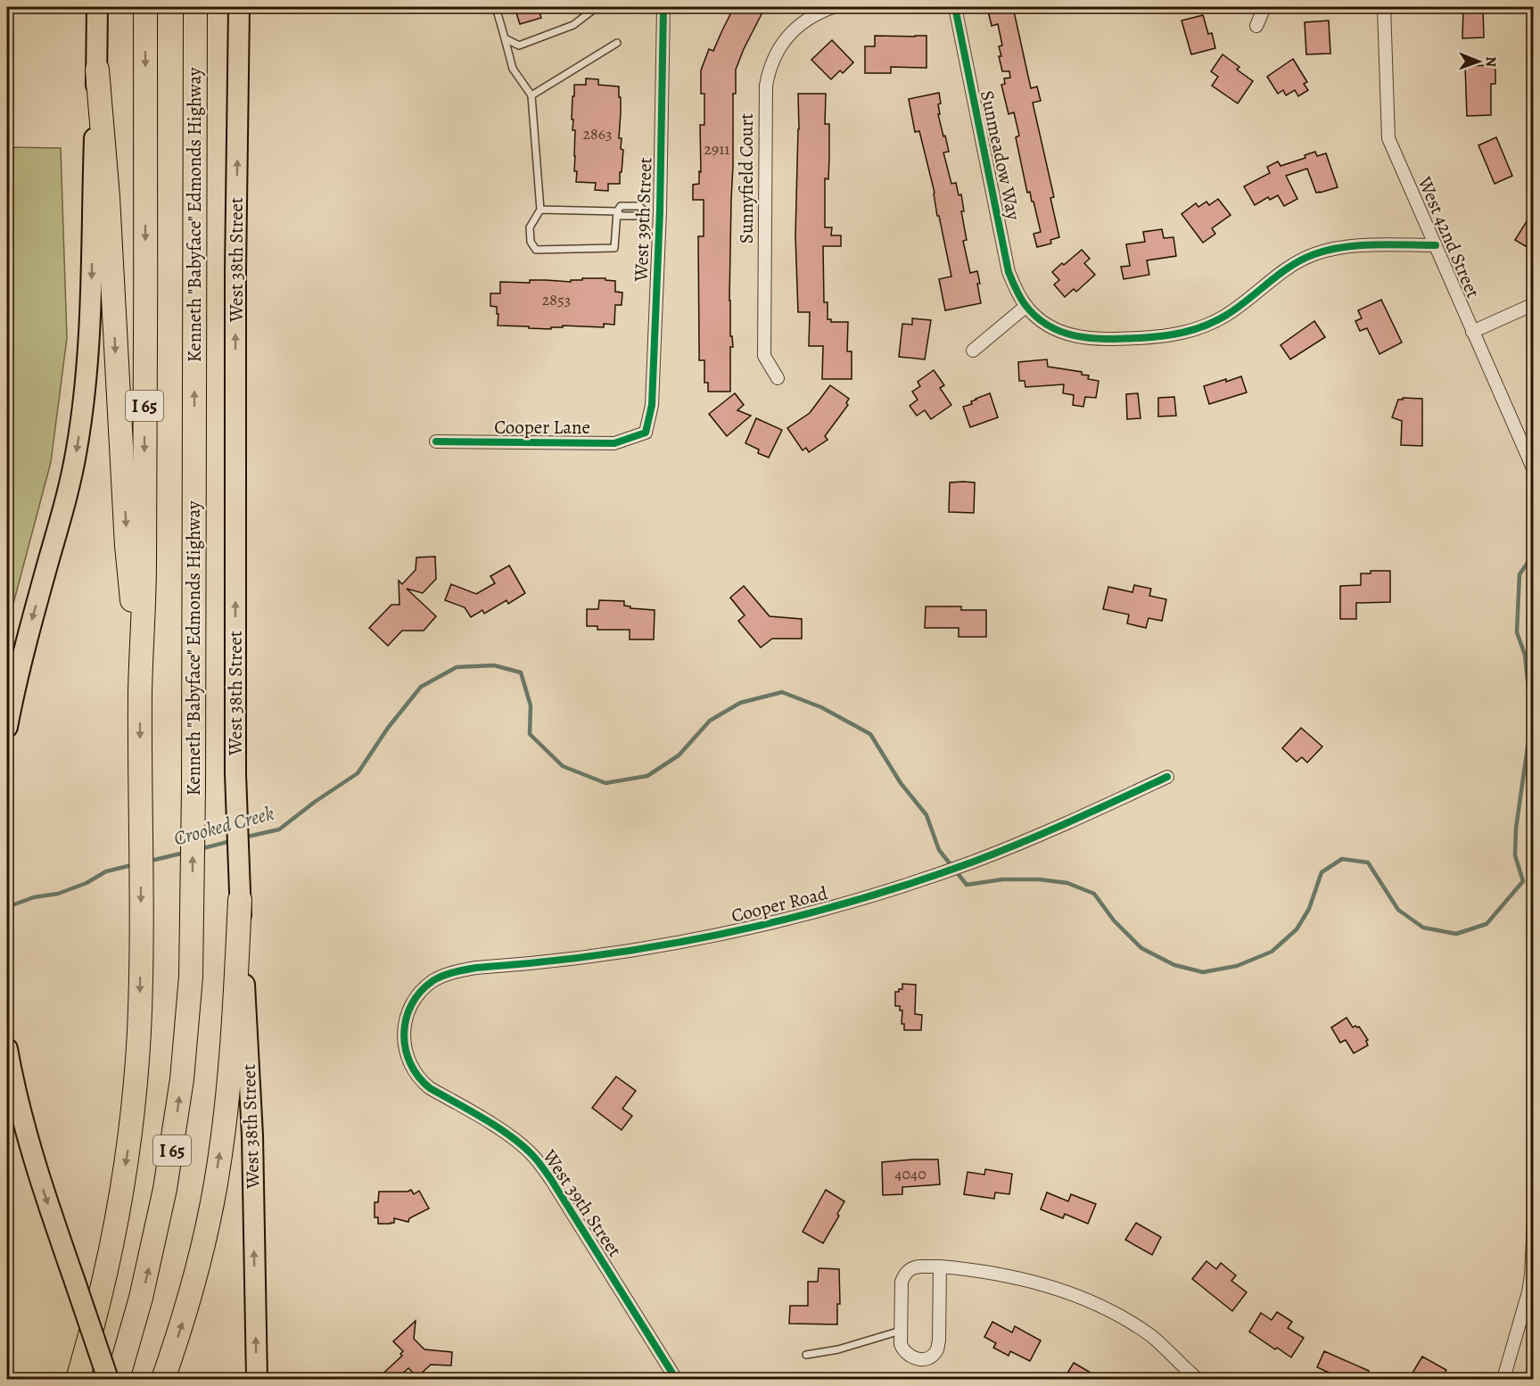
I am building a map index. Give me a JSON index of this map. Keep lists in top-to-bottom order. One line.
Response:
{"streets":{"highway":["Kenneth \"Babyface\" Edmonds Highway","I 65"],"main road":["West 38th Street"],"street":["Sunmeadow Way","Sunnyfield Court","West 39th Street","West 42nd Street","Cooper Lane","Cooper Road"]},"crossings":[["West 39th Street","Cooper Lane"],["West 39th Street","Cooper Road"]],"water":["Crooked Creek"],"house_numbers":["2863","2911","2853","4040"],"north":"right"}
